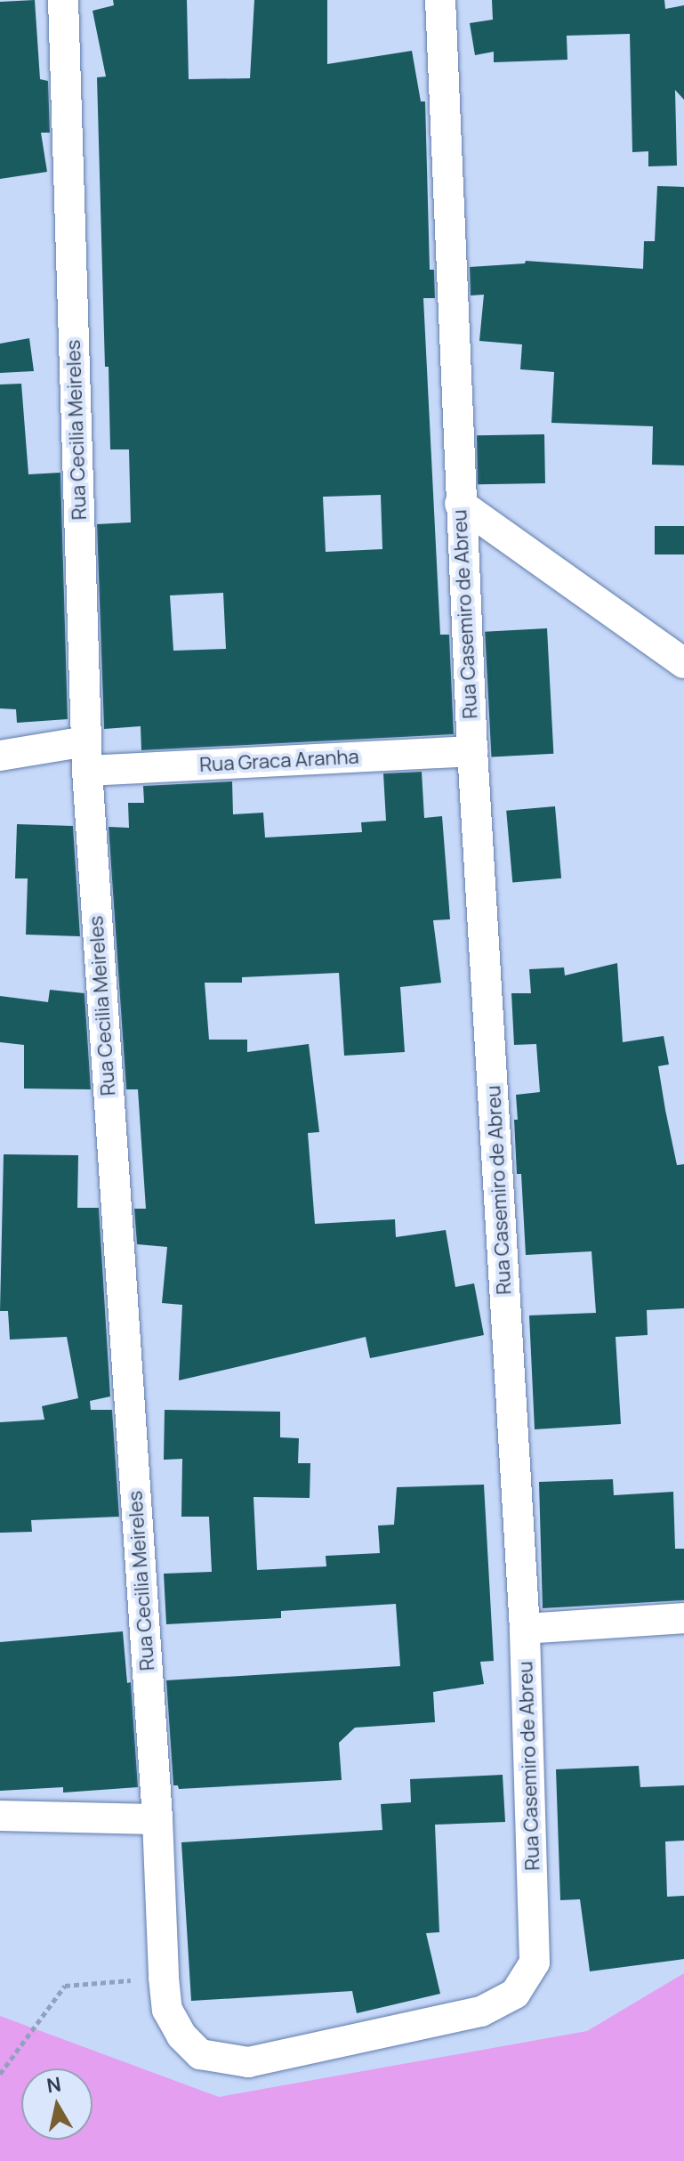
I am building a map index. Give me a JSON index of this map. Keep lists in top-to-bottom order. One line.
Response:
{"streets":{"street":["Rua Cecilia Meireles","Rua Casemiro de Abreu","Rua Graca Aranha"]},"crossings":[["Rua Cecilia Meireles","Rua Casemiro de Abreu"],["Rua Cecilia Meireles","Rua Graca Aranha"],["Rua Casemiro de Abreu","Rua Graca Aranha"]],"north":"top"}
